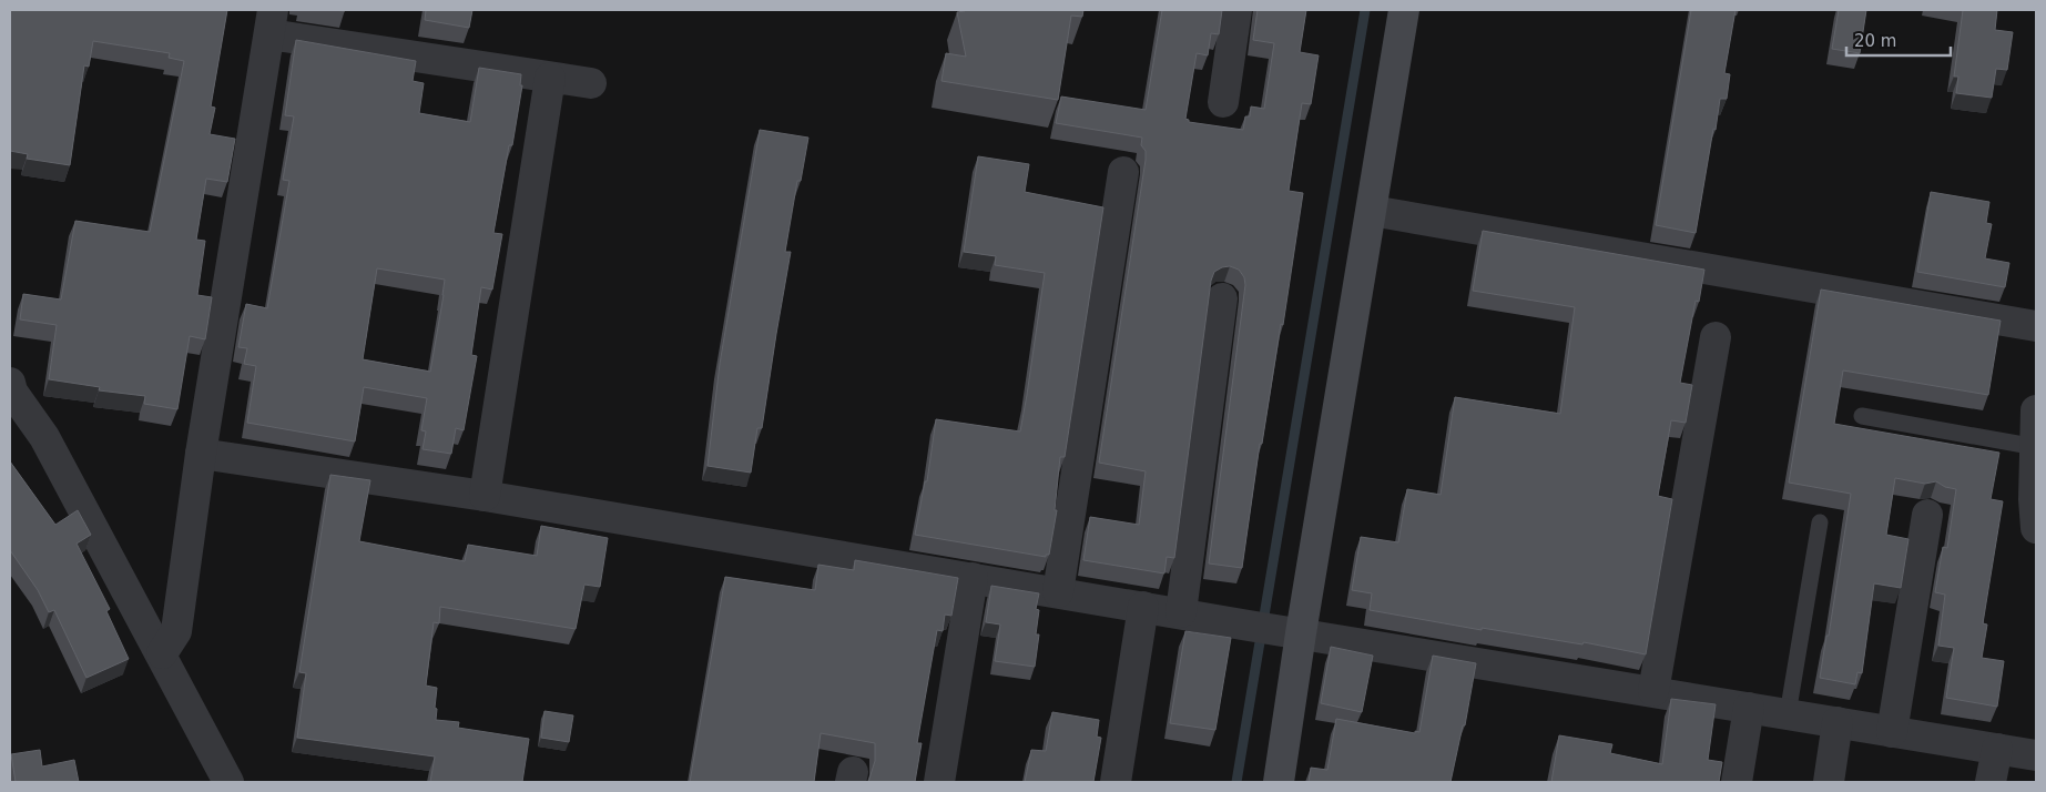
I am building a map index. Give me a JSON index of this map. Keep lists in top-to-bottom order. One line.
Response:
{"scale_bar":"20 m"}
